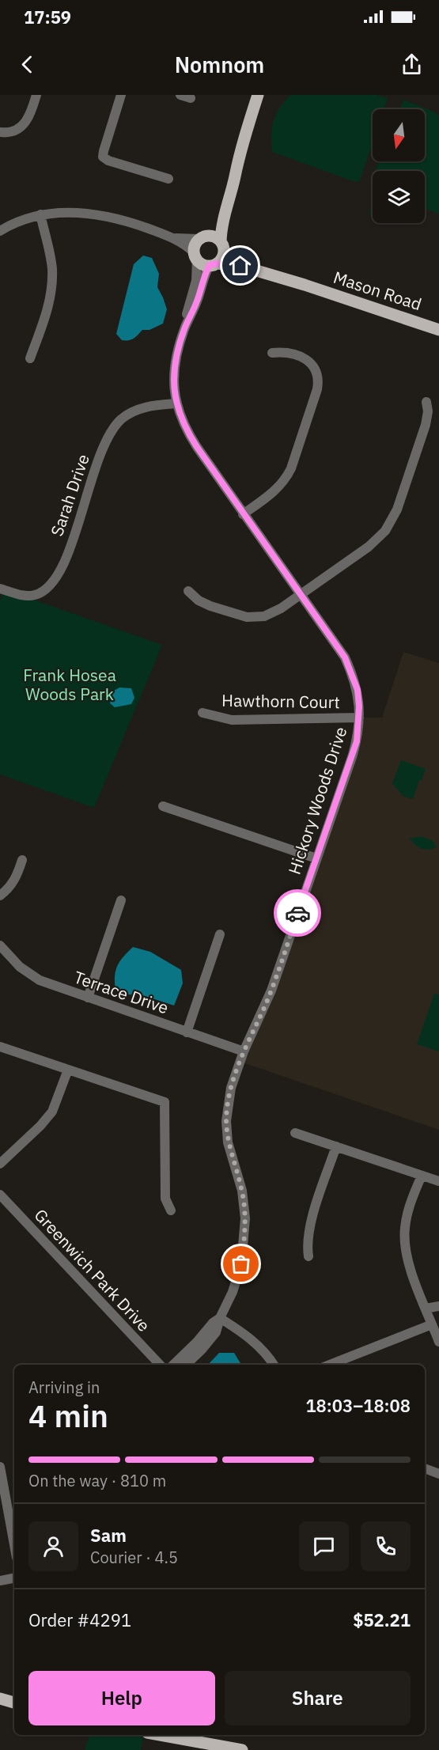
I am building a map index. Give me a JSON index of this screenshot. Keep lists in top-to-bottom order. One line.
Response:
{"streets":{"main road":["Mason Road"],"street":["Sarah Drive","Hawthorn Court","Hickory Woods Drive","Terrace Drive","Greenwich Park Drive"]},"crossings":[["Mason Road","Hickory Woods Drive"],["Sarah Drive","Hickory Woods Drive"],["Hawthorn Court","Hickory Woods Drive"],["Hickory Woods Drive","Terrace Drive"]],"parks":["Frank Hosea Woods Park"],"north":"bottom","page":{"status":"17:59","header":"Nomnom","heading":["4 min","Arriving in","18:03–18:08"],"panel":["Sam","Courier · 4.5","Order #4291","$52.21"],"bar":"On the way · 810 m","buttons":["Help","Share"]}}
